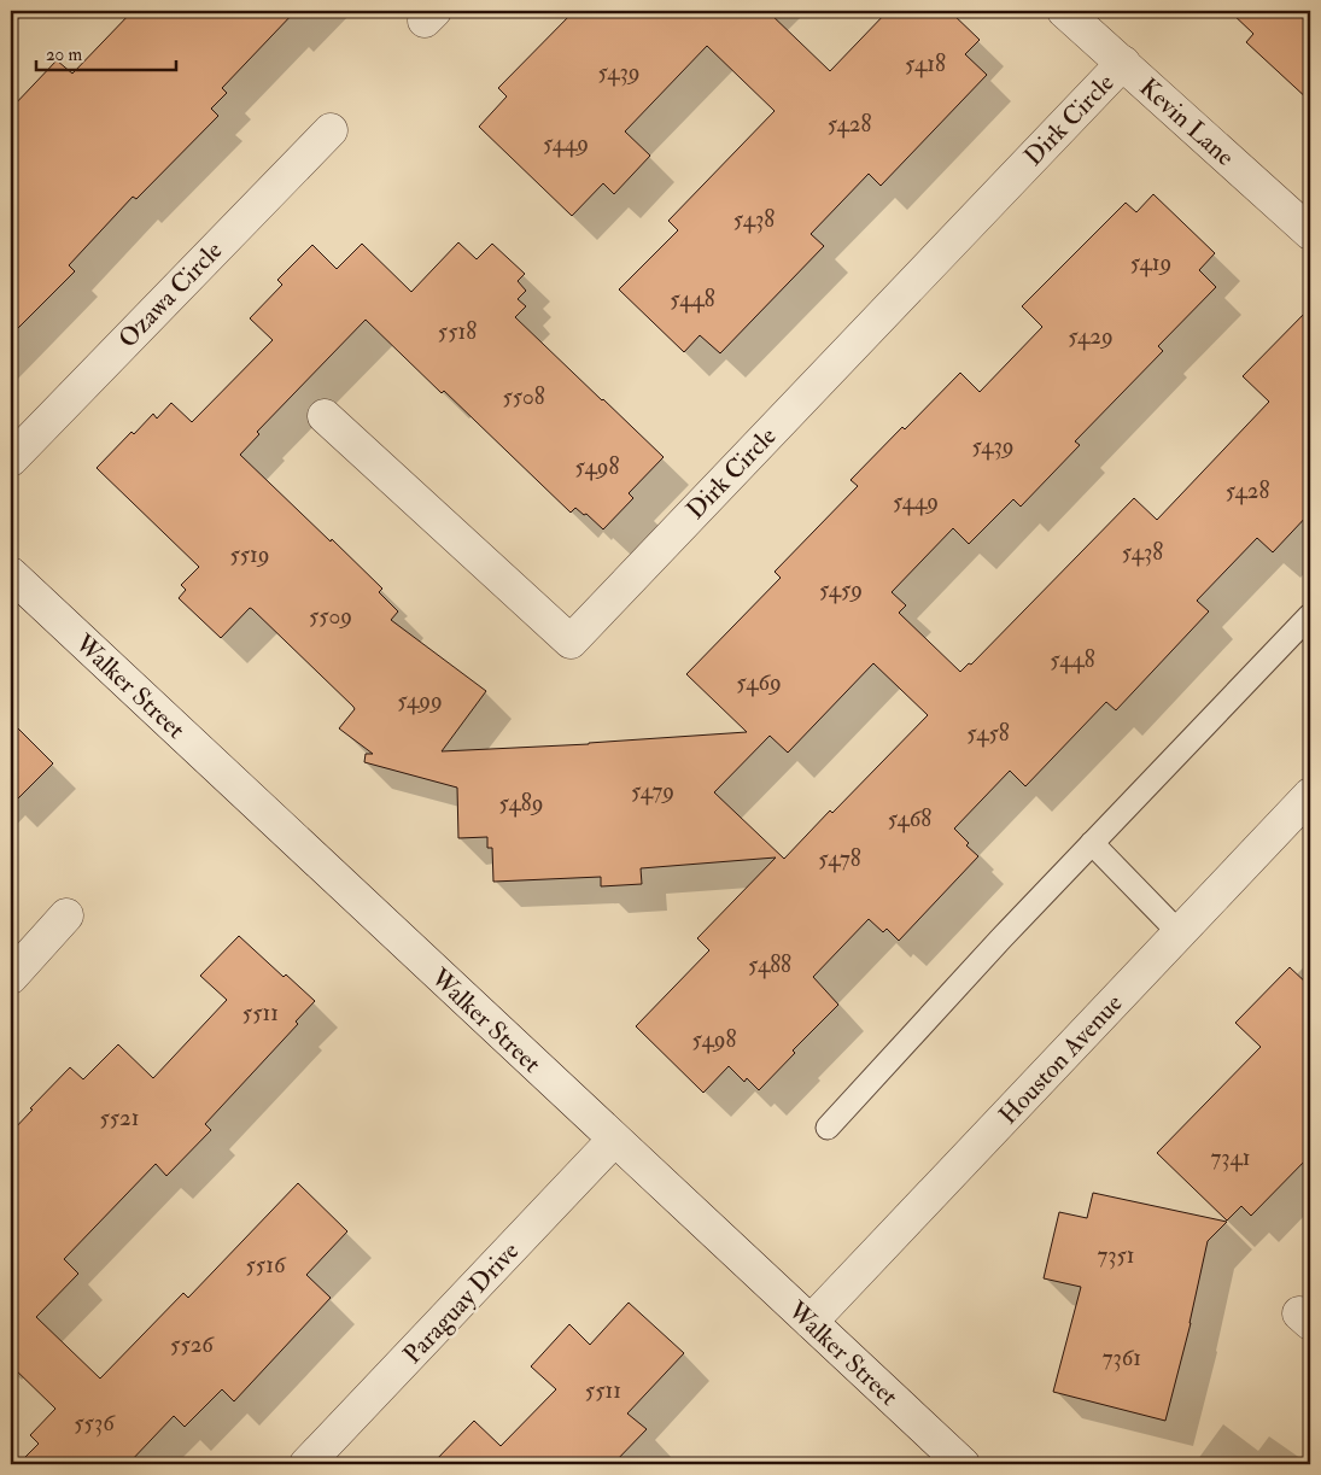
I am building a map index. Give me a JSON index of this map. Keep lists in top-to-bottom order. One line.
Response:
{"streets":{"street":["Dirk Circle","Kevin Lane","Ozawa Circle","Walker Street","Houston Avenue","Paraguay Drive"]},"crossings":[["Dirk Circle","Kevin Lane"],["Walker Street","Houston Avenue"],["Walker Street","Paraguay Drive"]],"house_numbers":["5418","5439","5428","5449","5438","5419","5448","5518","5429","5508","5439","5498","5428","5449","5438","5519","5459","5509","5448","5469","5499","5458","5479","5489","5468","5478","5488","5511","5498","5521","7341","7351","5516","5526","7361","5511","5536"],"scale_bar":"20 m"}
